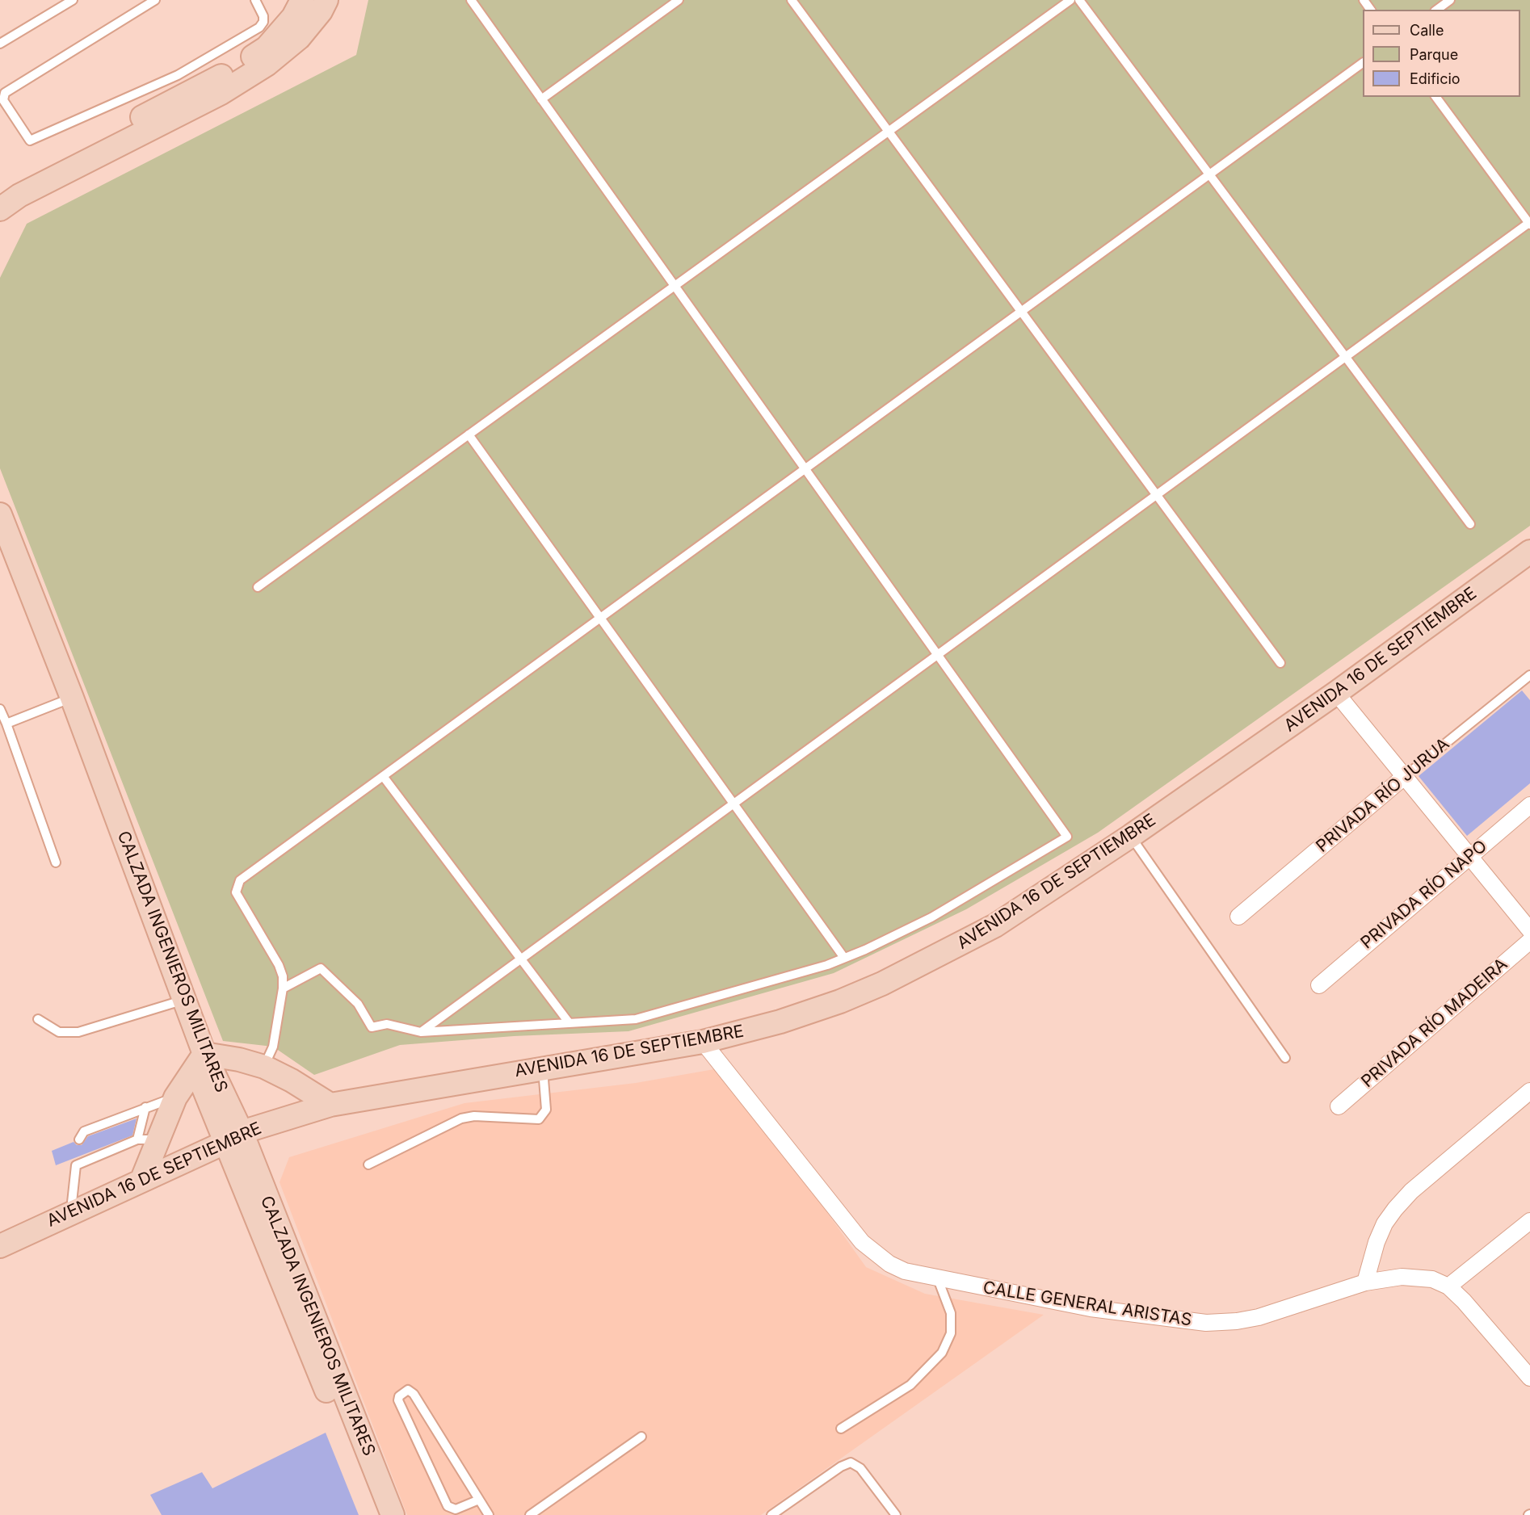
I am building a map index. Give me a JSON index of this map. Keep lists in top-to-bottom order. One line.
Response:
{"streets":{"main road":["AVENIDA 16 DE SEPTIEMBRE","CALZADA INGENIEROS MILITARES"],"street":["PRIVADA RÍO JURUA","PRIVADA RÍO NAPO","PRIVADA RÍO MADEIRA","CALLE GENERAL ARISTAS"]},"crossings":[["AVENIDA 16 DE SEPTIEMBRE","CALZADA INGENIEROS MILITARES"],["AVENIDA 16 DE SEPTIEMBRE","CALLE GENERAL ARISTAS"]],"legend":["Calle","Parque","Edificio"]}
